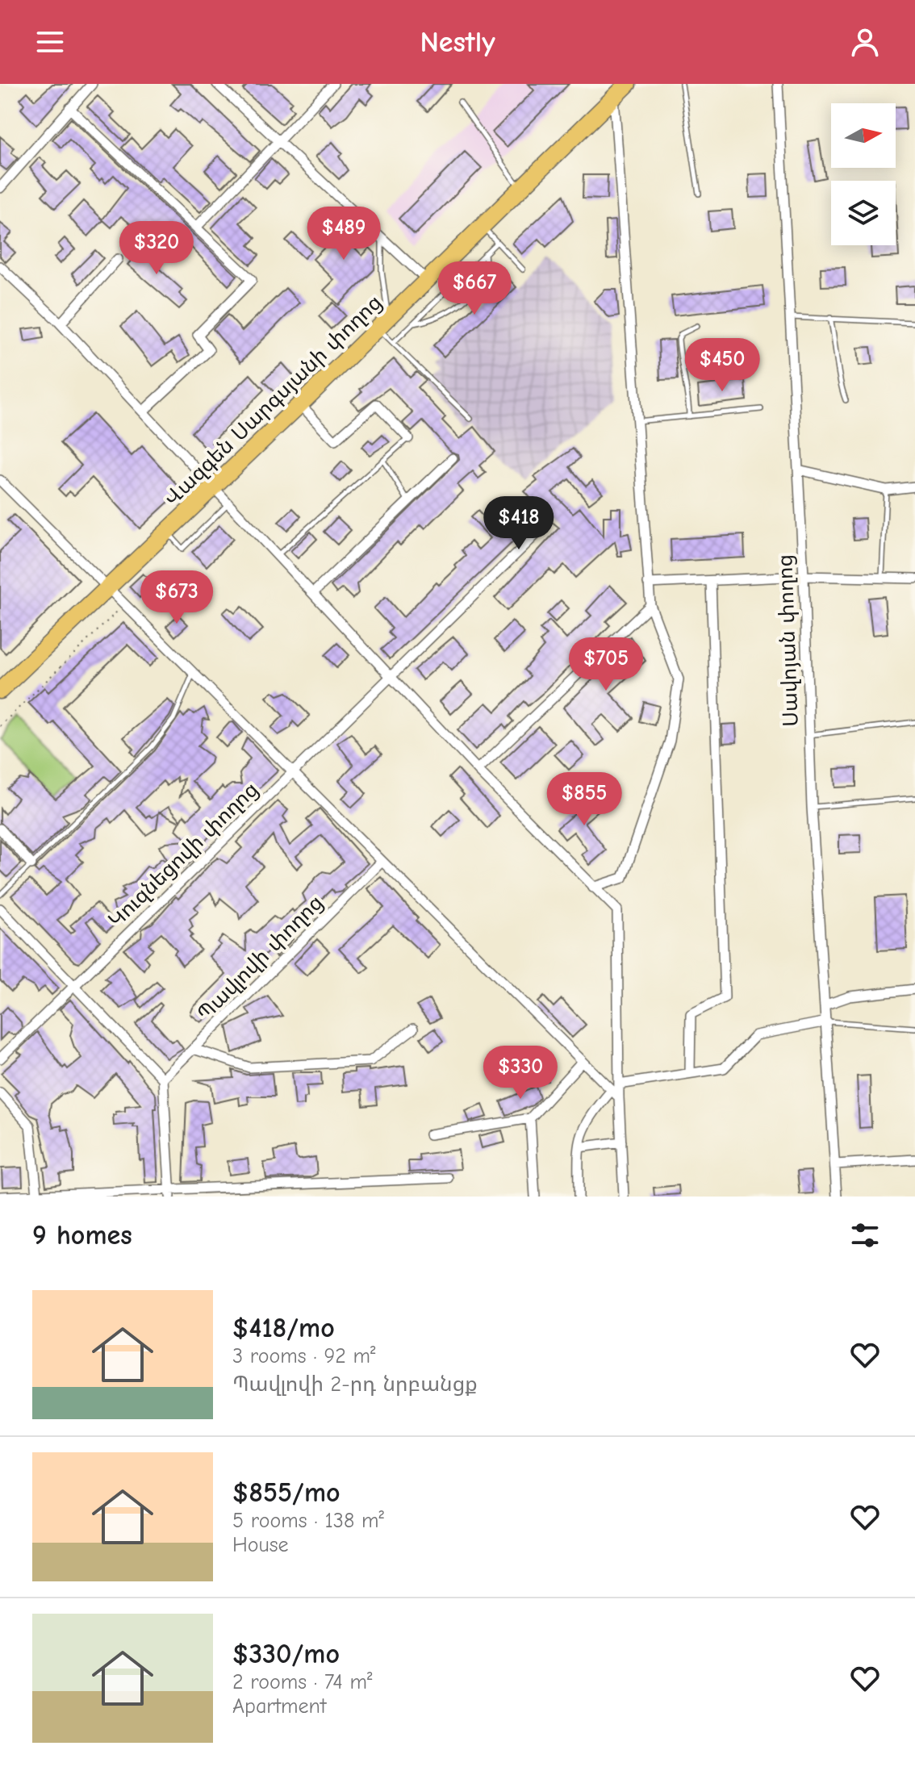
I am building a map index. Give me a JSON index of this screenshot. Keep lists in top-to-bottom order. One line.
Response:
{"streets":{"highway":["Վազգեն Սարգսյանի փողոց"],"street":["Սավոյան փողոց","Կուզնեցովի փողոց","Պավլովի փողոց"]},"north":"right","page":{"header":"Nestly","price":["$489","$320","$667","$450","$418","$673","$705","$855","$330"],"heading":"9 homes","list":[{"name":"$418/mo","note":"3 rooms · 92 m² · Պավլովի 2-րդ նրբանցք"},{"name":"$855/mo","note":"5 rooms · 138 m² · House"},{"name":"$330/mo","note":"2 rooms · 74 m² · Apartment"}]}}
